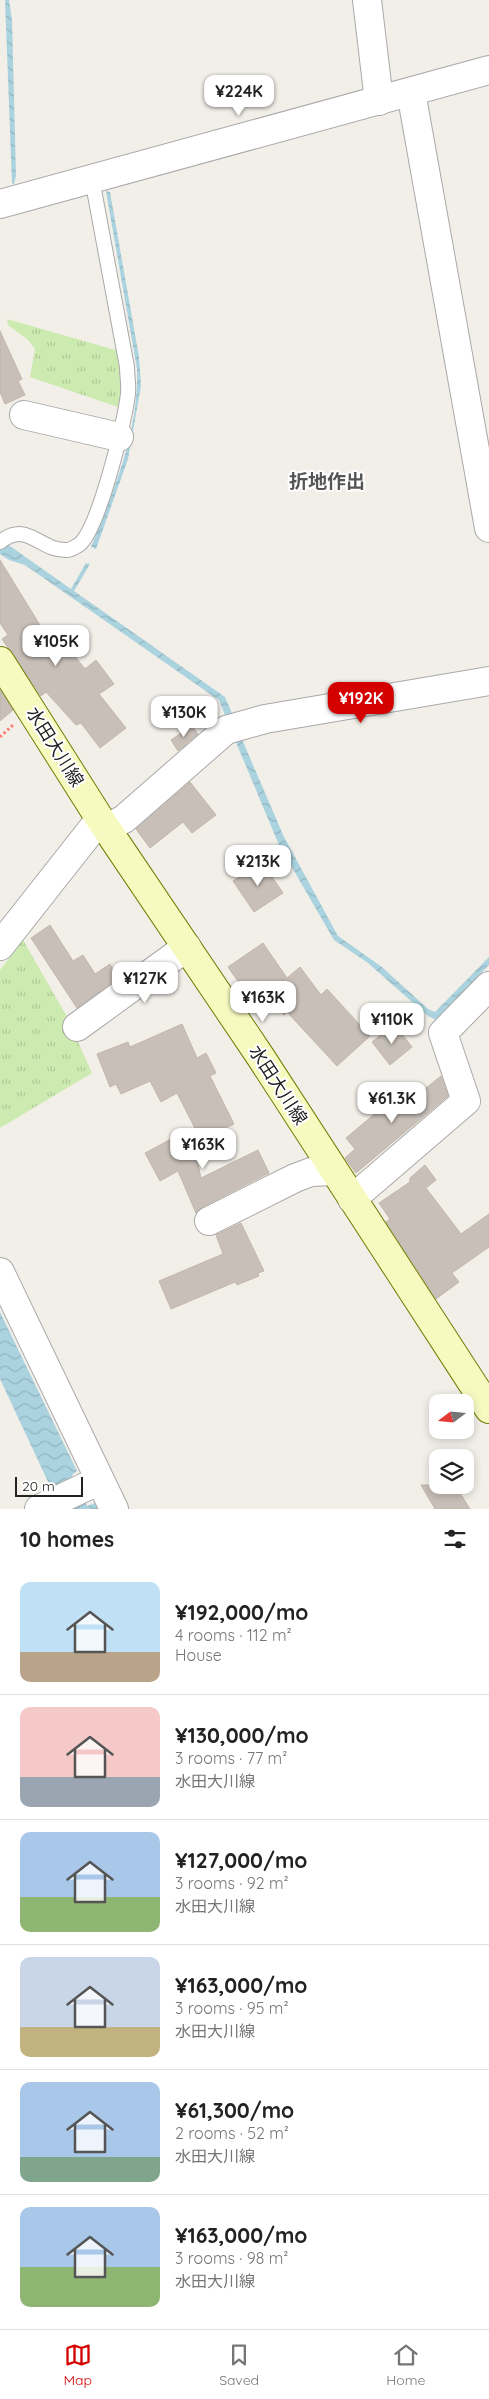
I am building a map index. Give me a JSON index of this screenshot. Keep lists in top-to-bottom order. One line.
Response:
{"streets":{"main road":["水田大川線"]},"districts":["折地作出"],"scale_bar":"20 m","north":"left","page":{"price":["¥224K","¥105K","¥192K","¥130K","¥213K","¥127K","¥163K","¥110K","¥61.3K","¥163K"],"scale":"20 m","heading":"10 homes","list":[{"name":"¥192,000/mo","note":"4 rooms · 112 m² · House"},{"name":"¥130,000/mo","note":"3 rooms · 77 m² · 水田大川線"},{"name":"¥127,000/mo","note":"3 rooms · 92 m² · 水田大川線"},{"name":"¥163,000/mo","note":"3 rooms · 95 m² · 水田大川線"},{"name":"¥61,300/mo","note":"2 rooms · 52 m² · 水田大川線"},{"name":"¥163,000/mo","note":"3 rooms · 98 m² · 水田大川線"}],"tabs":["Map","Saved","Home"]}}
